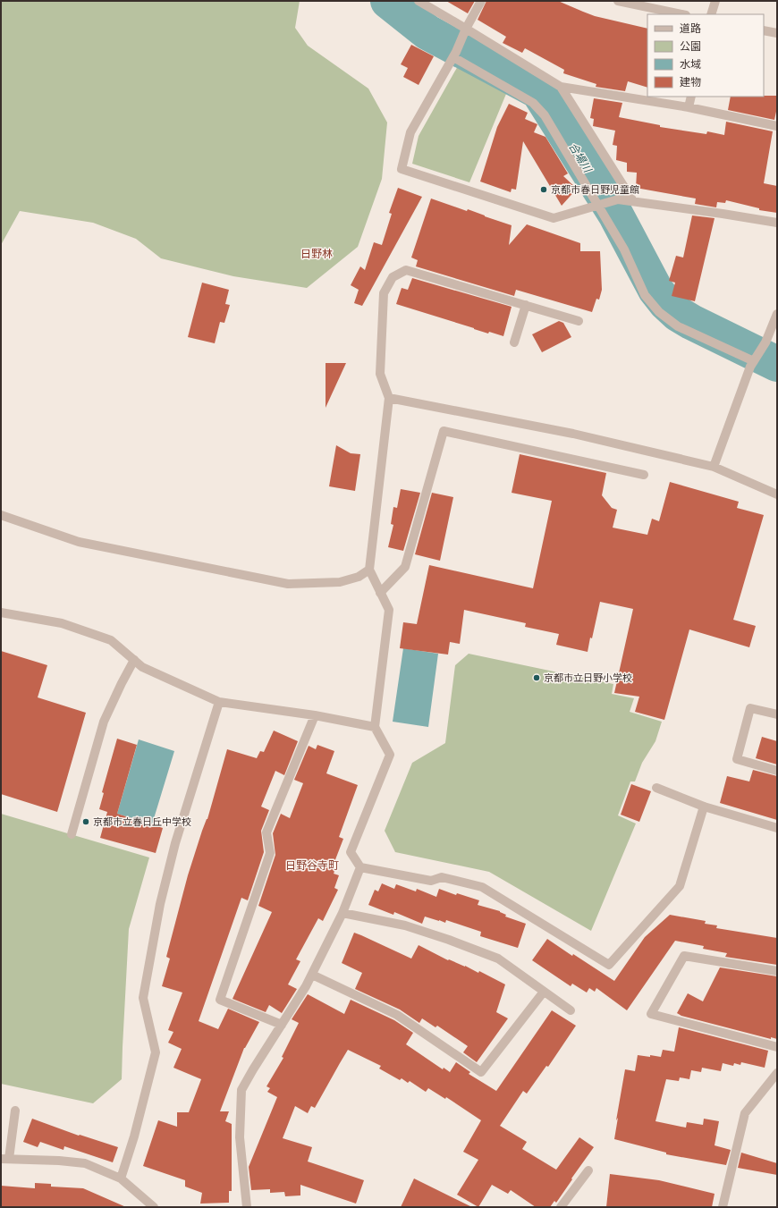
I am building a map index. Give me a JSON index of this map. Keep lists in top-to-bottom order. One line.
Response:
{"districts":["日野林","日野谷寺町"],"water":["合場川"],"places":["京都市春日野児童館","京都市立日野小学校","京都市立春日丘中学校"],"legend":["道路","公園","水域","建物"]}
